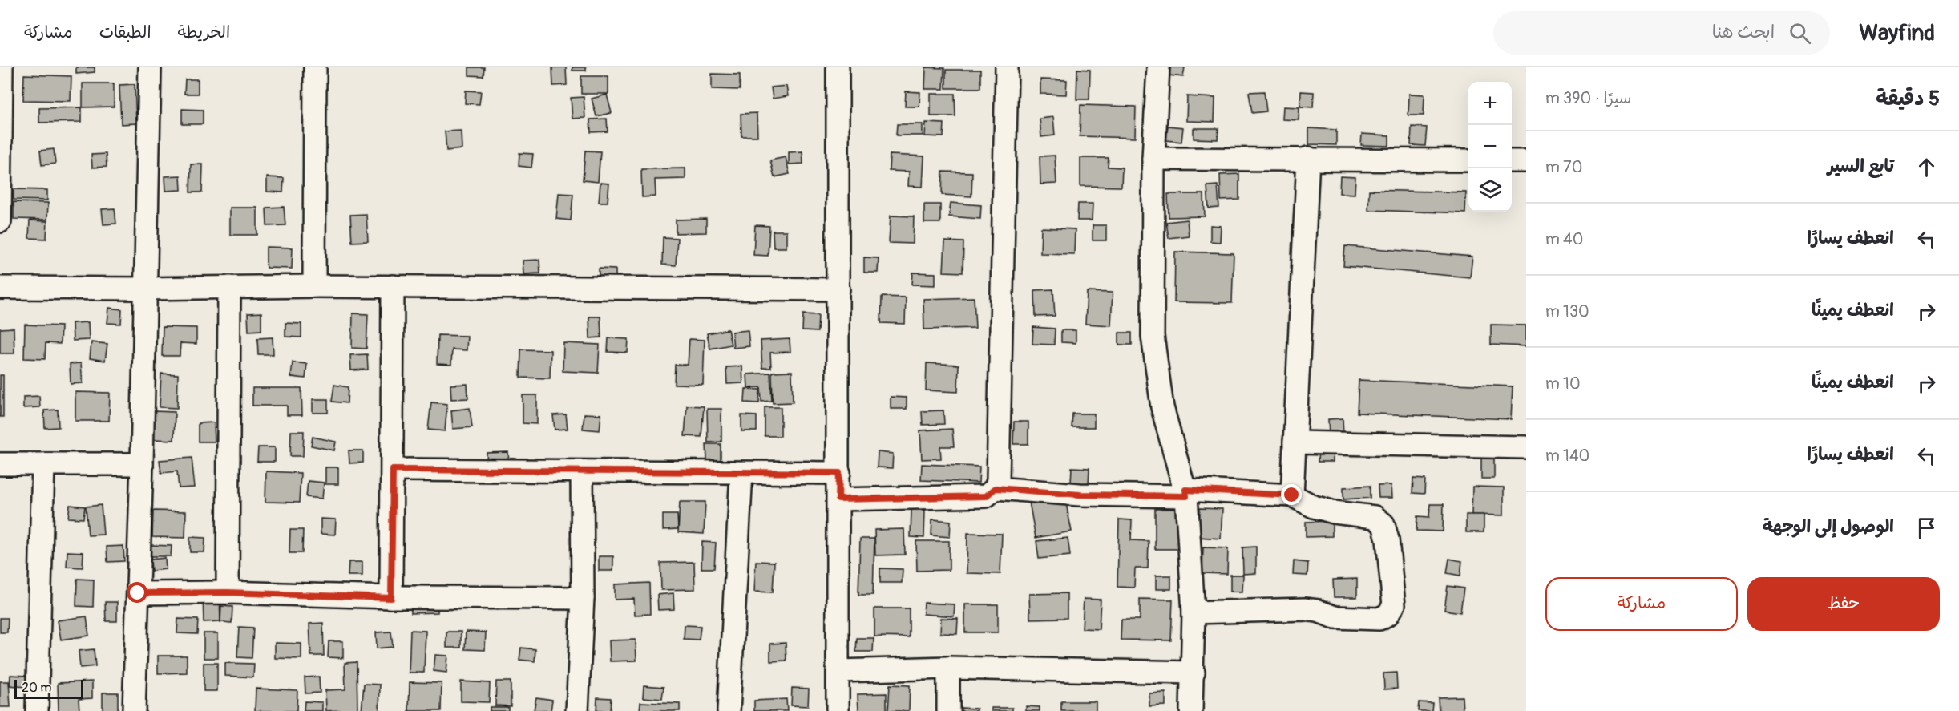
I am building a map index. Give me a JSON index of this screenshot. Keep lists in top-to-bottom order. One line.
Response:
{"scale_bar":"20 m","page":{"header":"Wayfind","search":"ابحث هنا","nav":["الخريطة","الطبقات","مشاركة"],"heading":["5 دقيقة","سيرًا · 390 m"],"map_buttons":["+","−"],"list":[["تابع السير","70 m"],["انعطف يسارًا","40 m"],["انعطف يمينًا","130 m"],["انعطف يمينًا","10 m"],["انعطف يسارًا","140 m"],"الوصول إلى الوجهة"],"buttons":["حفظ","مشاركة"],"scale":"20 m"}}
